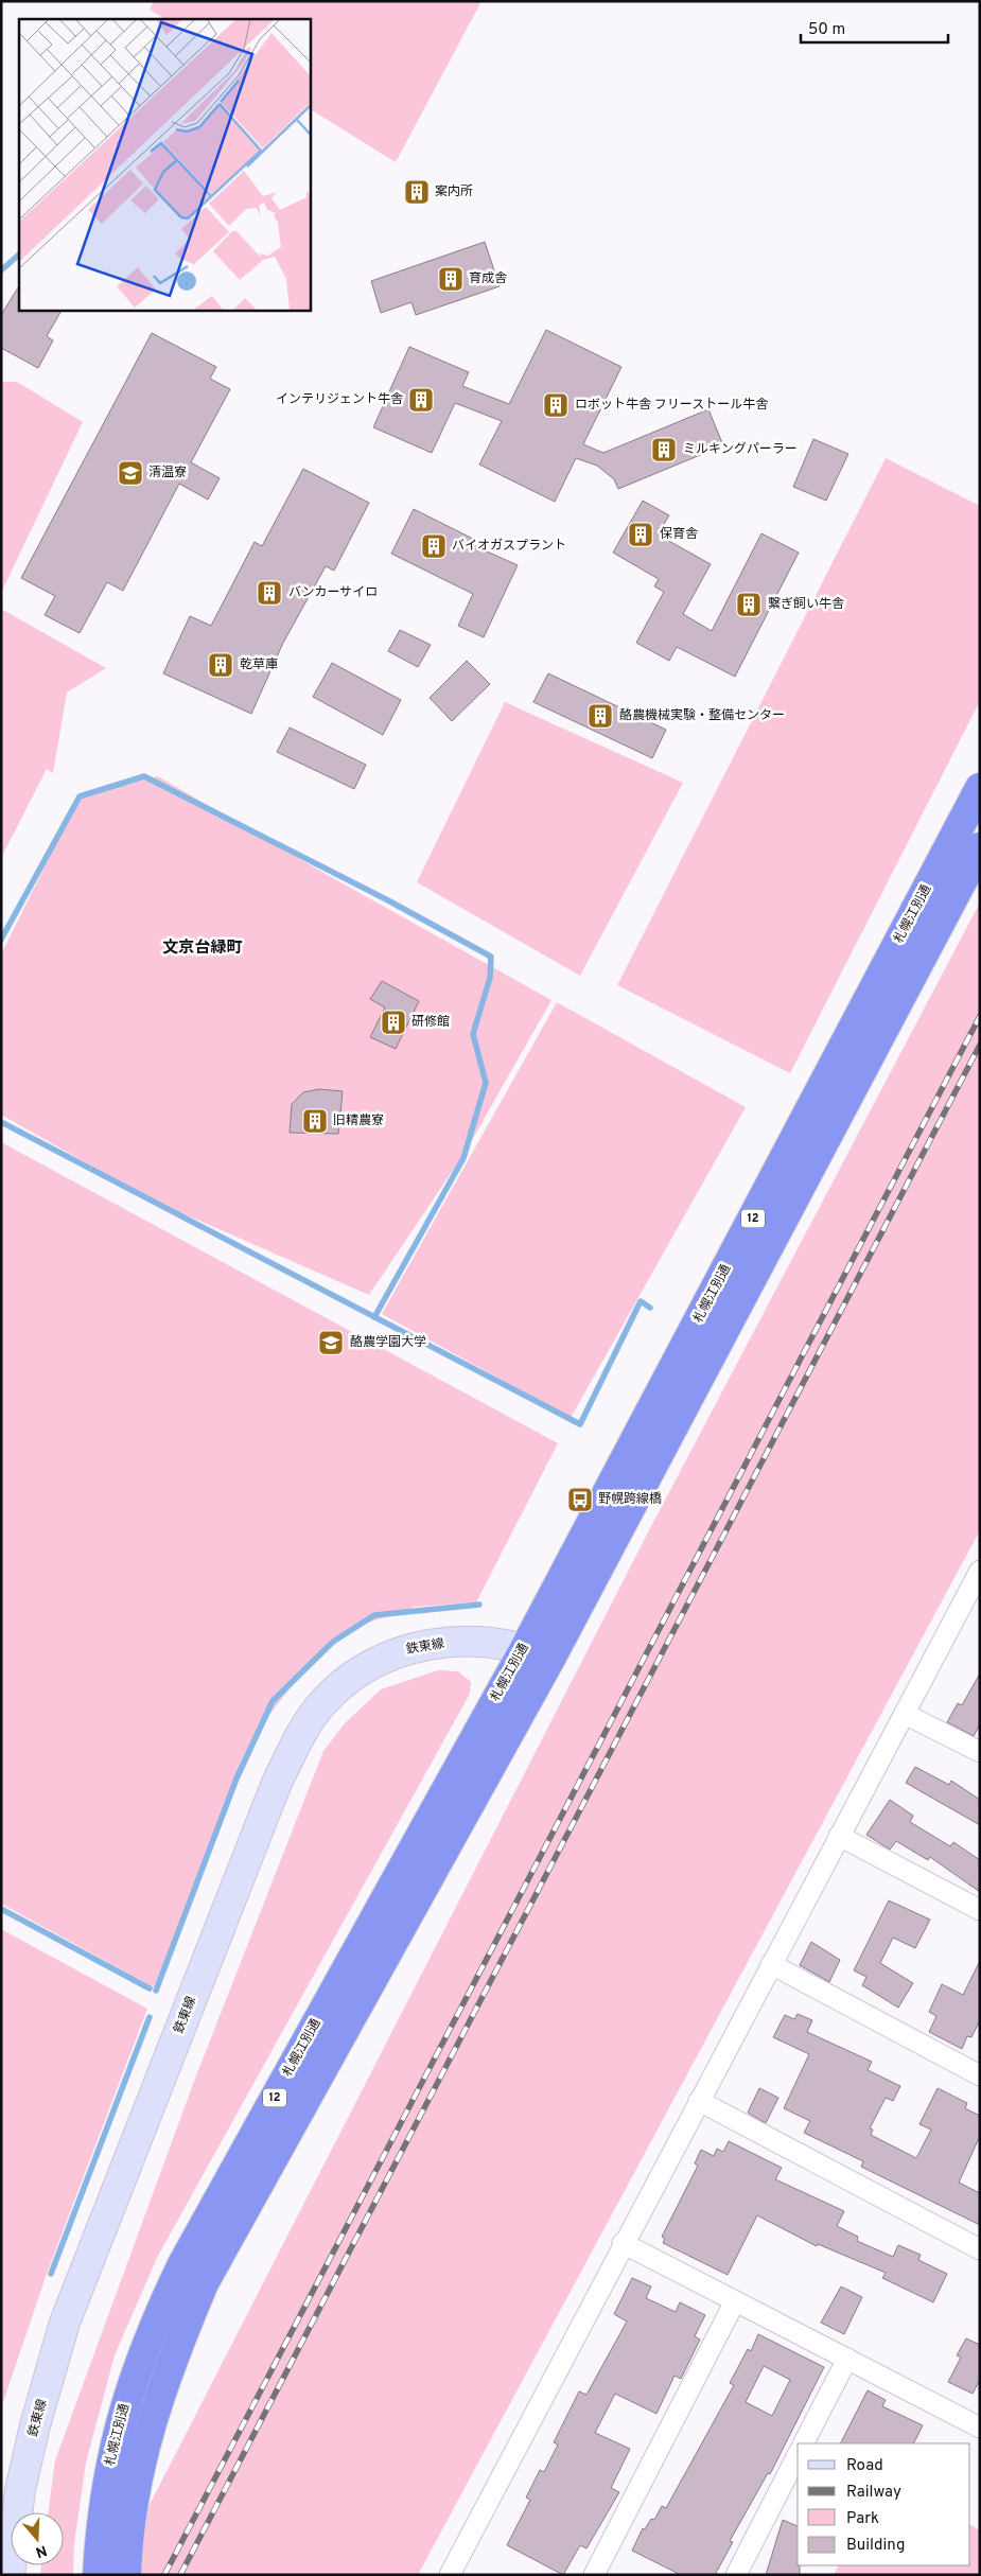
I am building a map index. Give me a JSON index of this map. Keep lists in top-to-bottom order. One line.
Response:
{"streets":{"highway":["札幌江別通","12"],"street":["鉄東線"]},"crossings":[["札幌江別通","鉄東線"]],"districts":["文京台緑町"],"places":{"building":["案内所","育成舎","インテリジェント牛舎","ロボット牛舎 フリーストール牛舎","ミルキングパーラー","保育舎","バイオガスプラント","バンカーサイロ","繋ぎ飼い牛舎","乾草庫","酪農機械実験・整備センター","研修館","旧精農寮"],"school or university":["清温寮","酪農学園大学"],"bus stop":["野幌跨線橋"]},"legend":["Road","Railway","Park","Building"],"scale_bar":"50 m","north":"bottom"}
